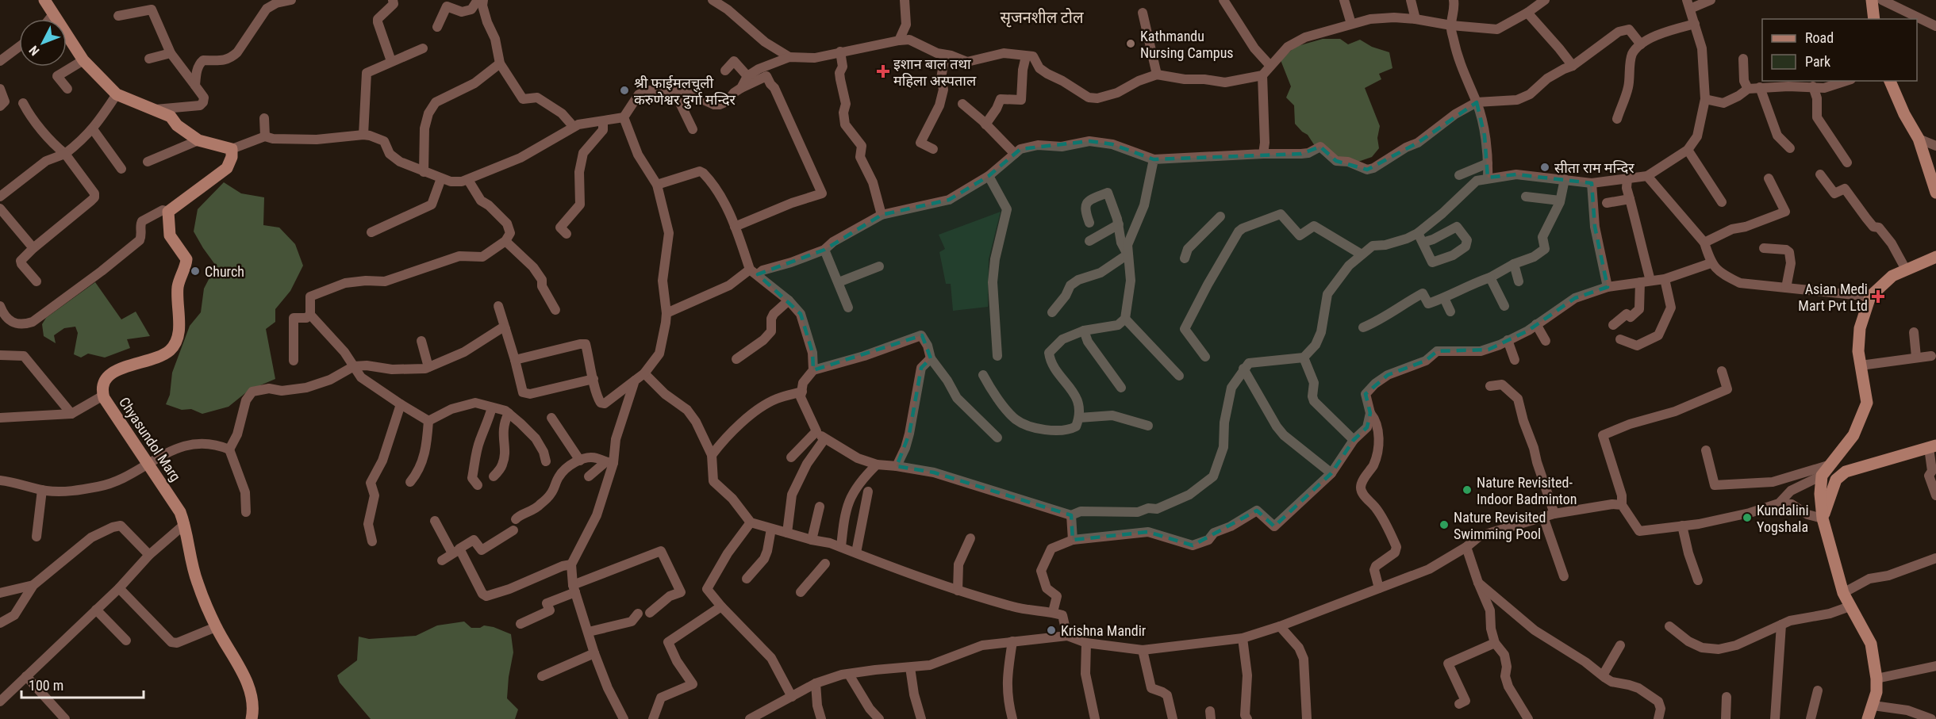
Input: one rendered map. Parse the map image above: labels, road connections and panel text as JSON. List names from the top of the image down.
{
  "streets": {
    "street": ["Chyasundol Marg"]
  },
  "districts": ["सृजनशील टोल"],
  "places": {
    "other": [
      "Kathmandu Nursing Campus",
      "श्री फाईमलचुली करुणेश्वर दुर्गा मन्दिर",
      "सीता राम मन्दिर",
      "Church",
      "Nature Revisited- Indoor Badminton",
      "Kundalini Yogshala",
      "Nature Revisited Swimming Pool",
      "Krishna Mandir"
    ],
    "health": ["इशान बाल तथा महिला अस्पताल", "Asian Medi Mart Pvt Ltd"]
  },
  "legend": ["Road", "Park"],
  "scale_bar": "100 m",
  "north": "bottom left"
}
